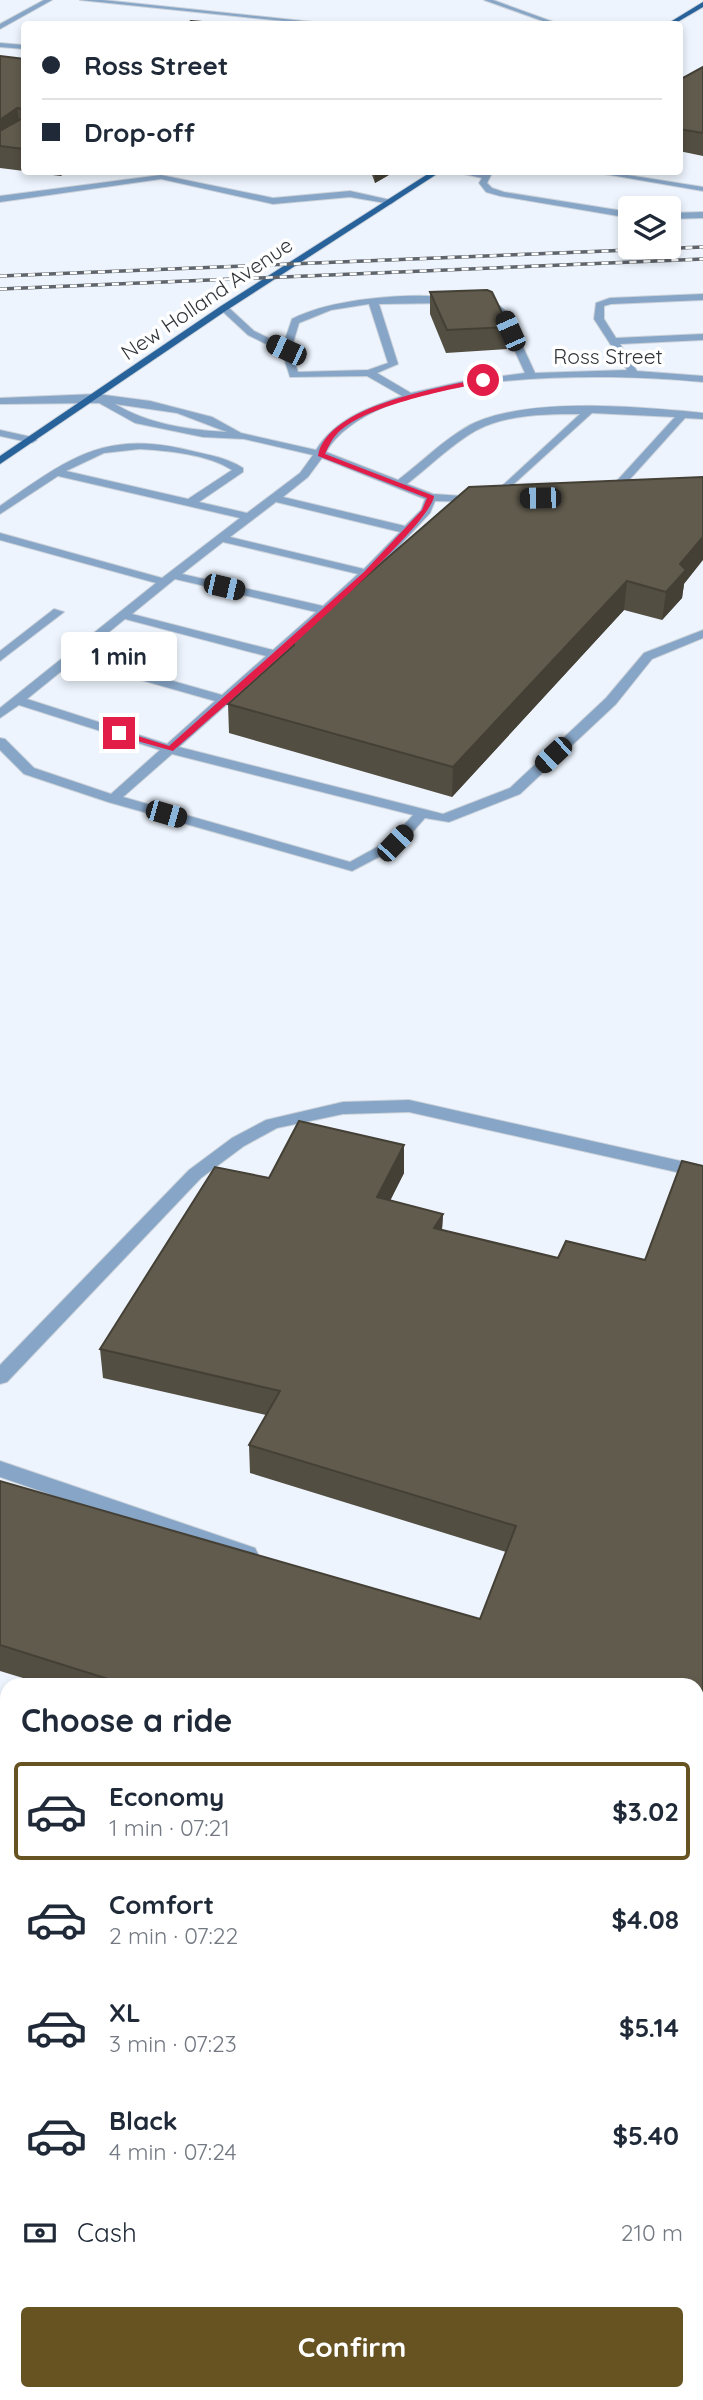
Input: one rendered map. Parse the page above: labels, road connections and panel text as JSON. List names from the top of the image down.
{
  "streets": {
    "main road": ["New Holland Avenue"],
    "street": ["Ross Street"]
  },
  "page": {
    "banner": ["Ross Street", "Drop-off"],
    "bubble": "1 min",
    "heading": "Choose a ride",
    "list": [
      {
        "name": "Economy",
        "note": "1 min · 07:21",
        "value": "$3.02"
      },
      {
        "name": "Comfort",
        "note": "2 min · 07:22",
        "value": "$4.08"
      },
      {
        "name": "XL",
        "note": "3 min · 07:23",
        "value": "$5.14"
      },
      {
        "name": "Black",
        "note": "4 min · 07:24",
        "value": "$5.40"
      }
    ],
    "pay": ["Cash", "210 m"],
    "buttons": "Confirm"
  }
}
